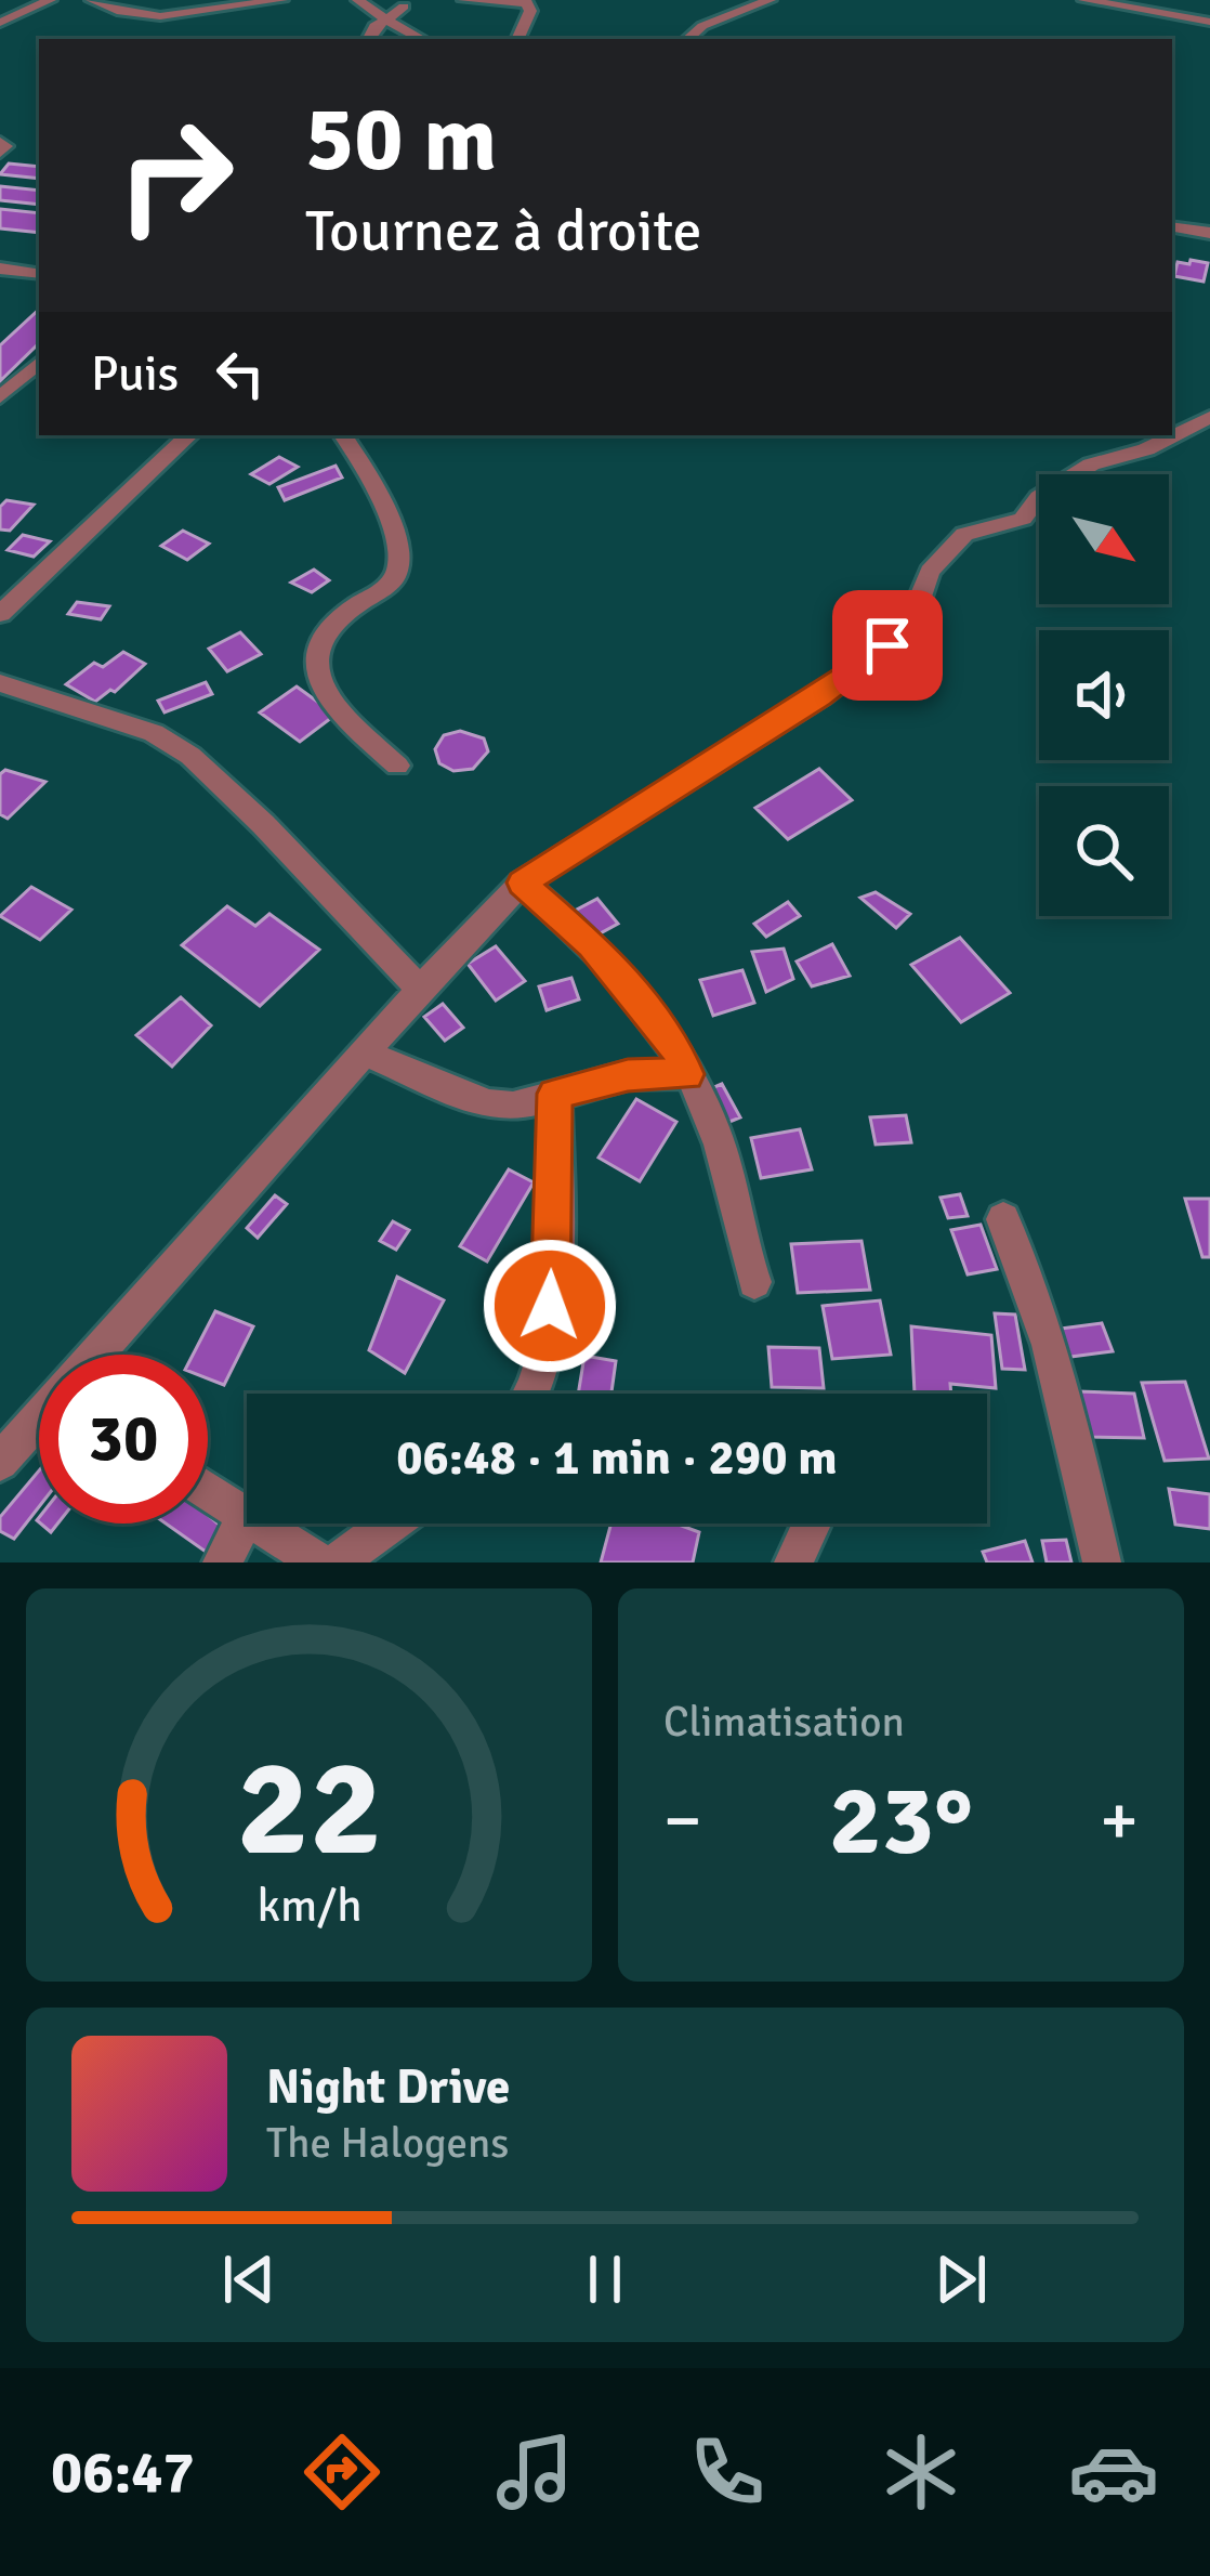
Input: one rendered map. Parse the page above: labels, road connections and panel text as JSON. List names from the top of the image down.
{
  "north": "bottom right",
  "page": {
    "turn": ["50 m", "Tournez à droite"],
    "then": "Puis",
    "limit": "30",
    "trip": "06:48 · 1 min · 290 m",
    "tile": "Climatisation",
    "heat": ["−", "23°", "+"],
    "song": ["Night Drive", "The Halogens"],
    "tabs": "06:47",
    "gauge": ["22", "km/h"]
  }
}
